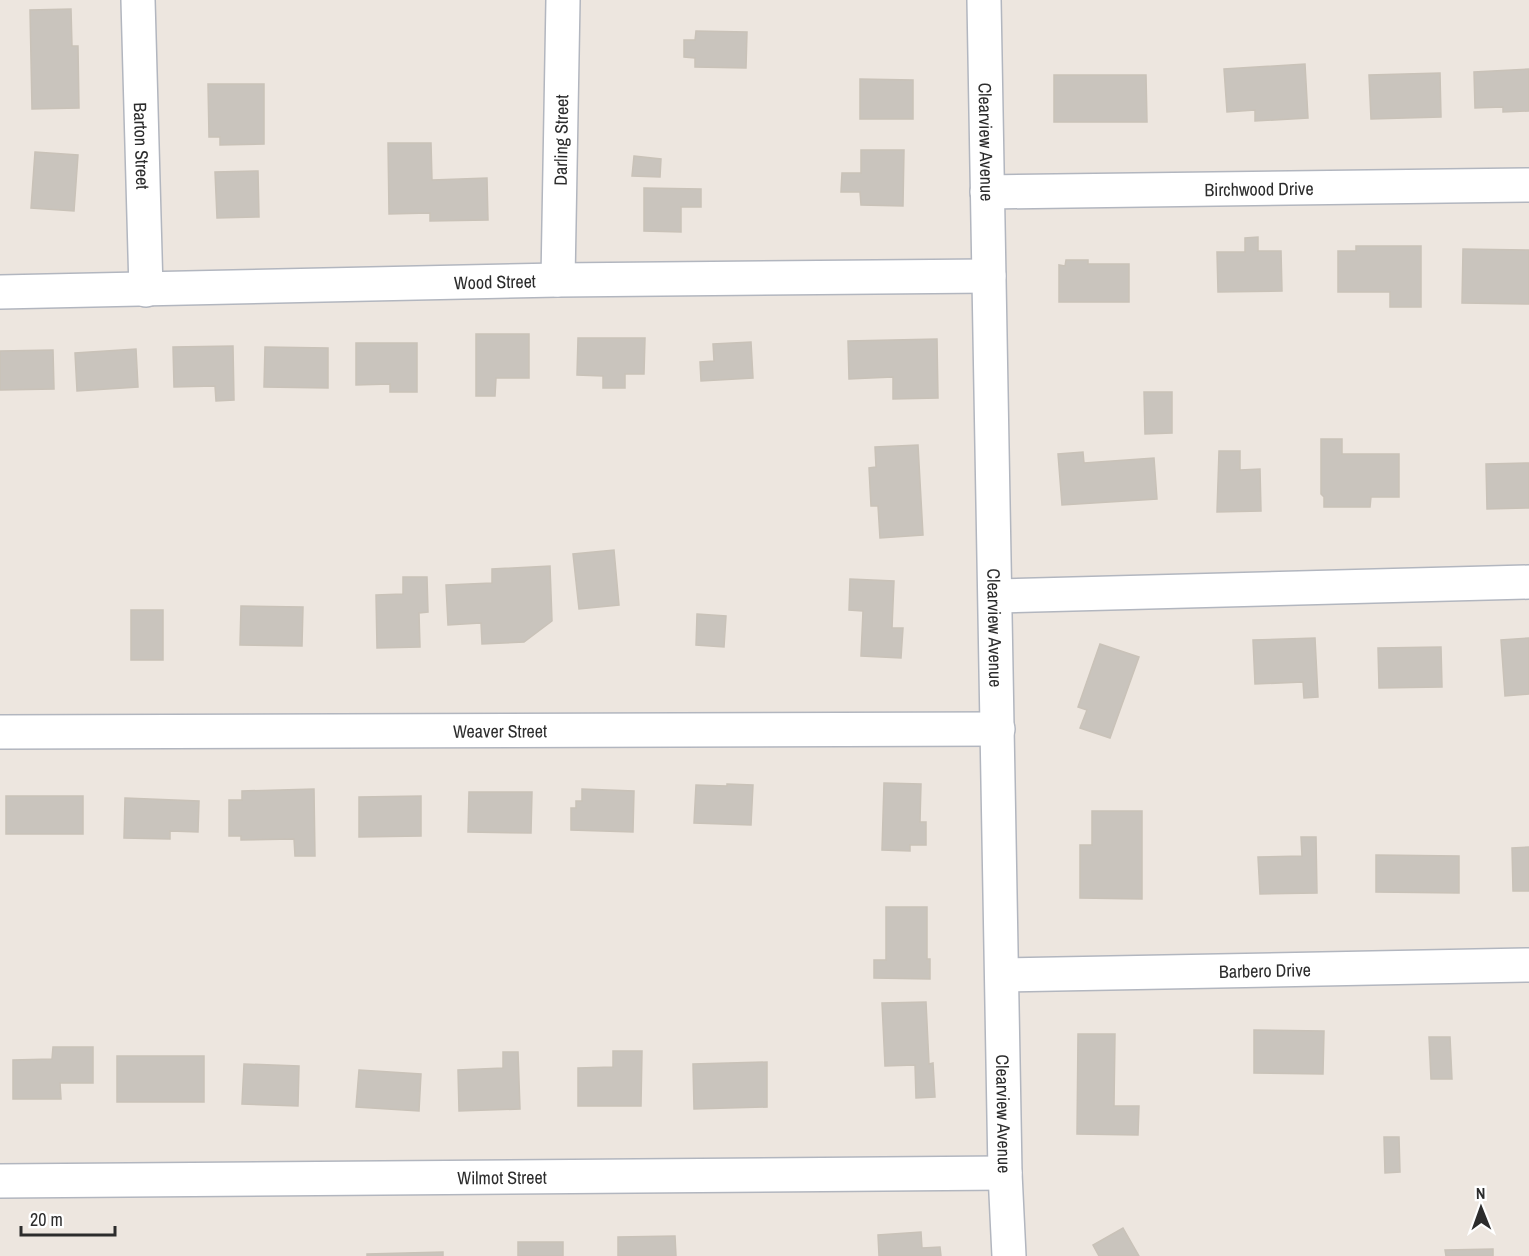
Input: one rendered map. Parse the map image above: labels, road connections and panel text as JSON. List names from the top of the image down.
{
  "streets": {
    "street": [
      "Darling Street",
      "Clearview Avenue",
      "Barton Street",
      "Birchwood Drive",
      "Wood Street",
      "Weaver Street",
      "Barbero Drive",
      "Wilmot Street"
    ]
  },
  "crossings": [
    ["Darling Street", "Wood Street"],
    ["Clearview Avenue", "Birchwood Drive"],
    ["Clearview Avenue", "Wood Street"],
    ["Clearview Avenue", "Weaver Street"],
    ["Clearview Avenue", "Barbero Drive"],
    ["Clearview Avenue", "Wilmot Street"],
    ["Barton Street", "Wood Street"]
  ],
  "scale_bar": "20 m",
  "north": "top"
}
